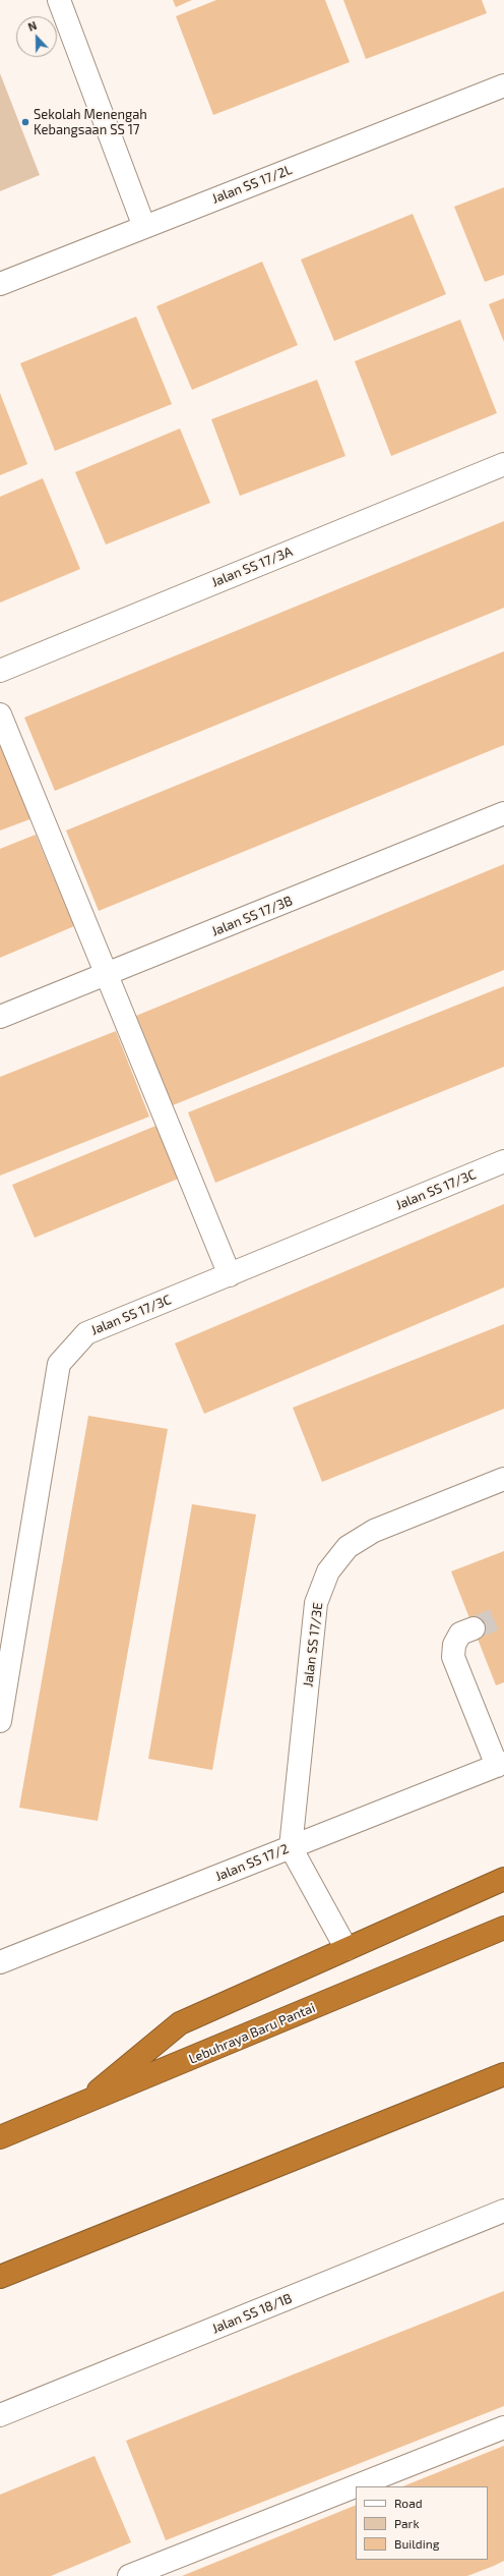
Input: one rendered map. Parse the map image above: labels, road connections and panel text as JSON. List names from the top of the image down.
{
  "streets": {
    "highway": ["Lebuhraya Baru Pantai"],
    "street": [
      "Jalan SS 17/2L",
      "Jalan SS 17/3A",
      "Jalan SS 17/3B",
      "Jalan SS 17/3C",
      "Jalan SS 17/3E",
      "Jalan SS 17/2",
      "Jalan SS 18/1B"
    ]
  },
  "crossings": [
    ["Jalan SS 17/3E", "Jalan SS 17/2"]
  ],
  "places": ["Sekolah Menengah Kebangsaan SS 17"],
  "legend": ["Road", "Park", "Building"],
  "north": "top"
}
